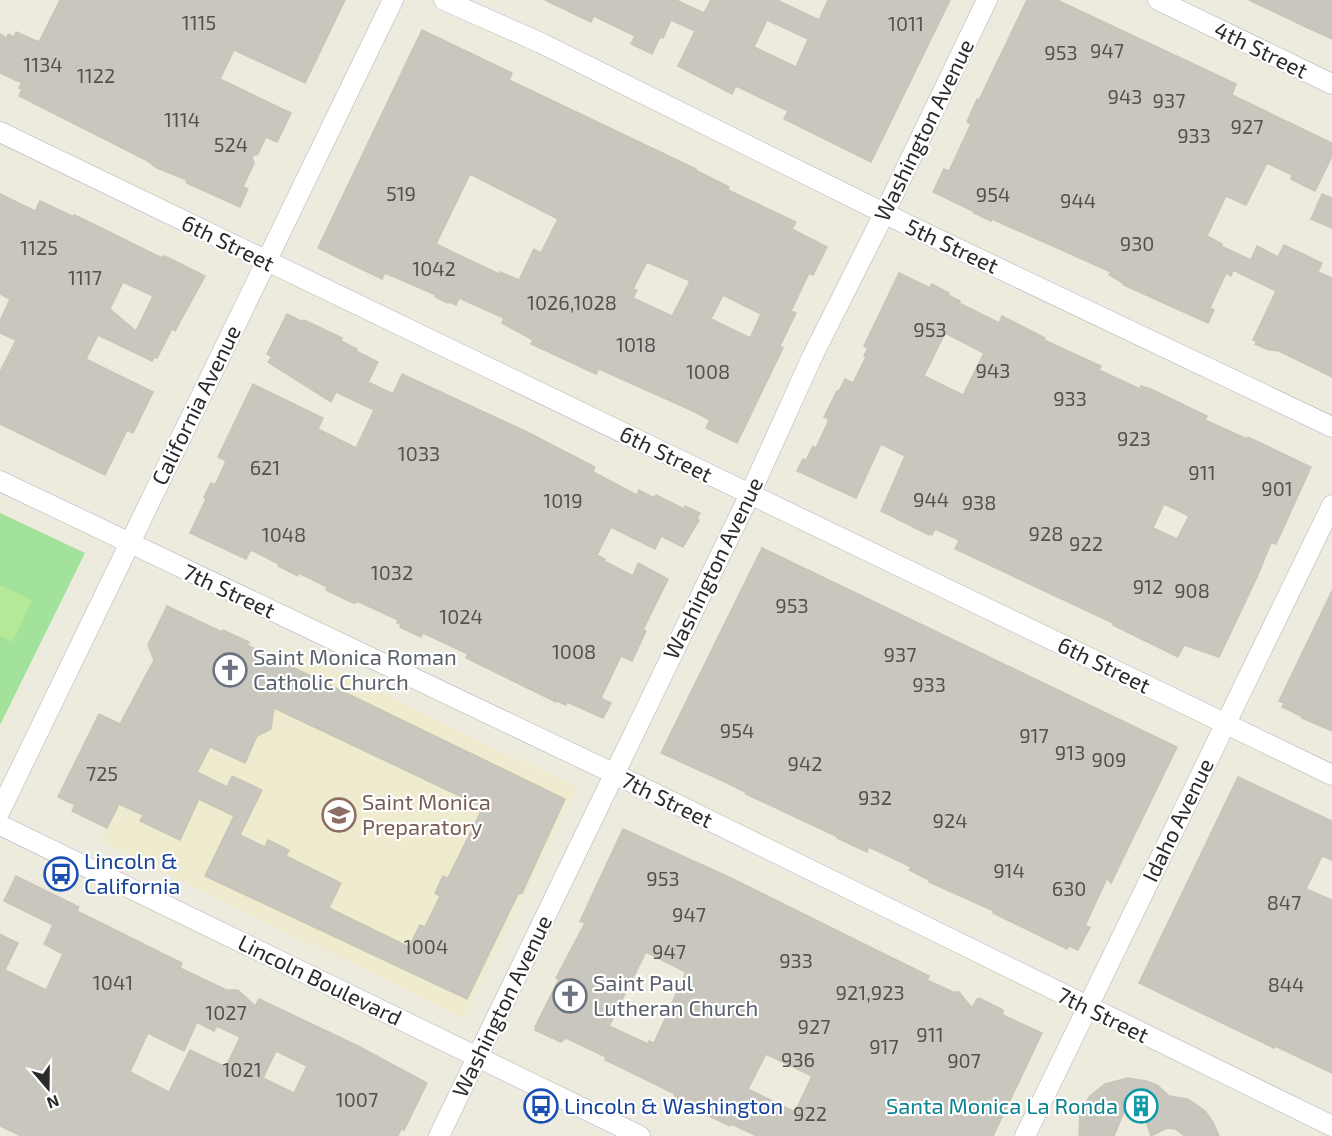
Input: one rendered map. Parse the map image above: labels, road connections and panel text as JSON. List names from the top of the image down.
{
  "streets": {
    "street": [
      "4th Street",
      "Washington Avenue",
      "6th Street",
      "5th Street",
      "California Avenue",
      "7th Street",
      "Idaho Avenue",
      "Lincoln Boulevard"
    ]
  },
  "crossings": [
    ["Washington Avenue", "6th Street"],
    ["Washington Avenue", "5th Street"],
    ["Washington Avenue", "7th Street"],
    ["Washington Avenue", "Lincoln Boulevard"],
    ["6th Street", "California Avenue"],
    ["6th Street", "Idaho Avenue"],
    ["California Avenue", "7th Street"],
    ["7th Street", "Idaho Avenue"]
  ],
  "places": {
    "church": ["Saint Monica Roman Catholic Church", "Saint Paul Lutheran Church"],
    "school or university": ["Saint Monica Preparatory"],
    "bus stop": ["Lincoln & California", "Lincoln & Washington"],
    "building": ["Santa Monica La Ronda"]
  },
  "house_numbers": [
    "1115",
    "1011",
    "947",
    "953",
    "1134",
    "1122",
    "943",
    "937",
    "1114",
    "927",
    "933",
    "524",
    "519",
    "954",
    "944",
    "930",
    "1125",
    "1042",
    "1117",
    "1026,1028",
    "953",
    "1018",
    "943",
    "1008",
    "933",
    "923",
    "1033",
    "621",
    "911",
    "901",
    "944",
    "1019",
    "938",
    "928",
    "1048",
    "922",
    "1032",
    "912",
    "908",
    "953",
    "1024",
    "1008",
    "937",
    "933",
    "954",
    "917",
    "913",
    "909",
    "942",
    "725",
    "932",
    "924",
    "914",
    "953",
    "630",
    "847",
    "947",
    "1004",
    "947",
    "933",
    "1041",
    "844",
    "921,923",
    "1027",
    "927",
    "911",
    "917",
    "936",
    "907",
    "1021",
    "1007",
    "922"
  ],
  "north": "bottom"
}
